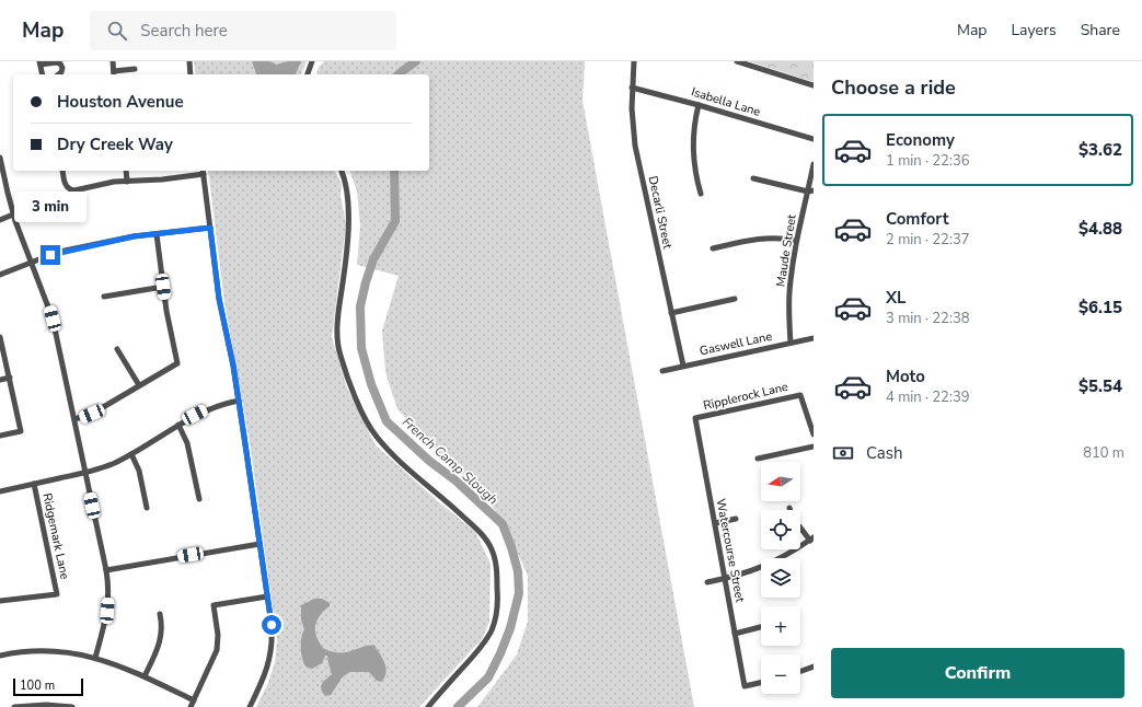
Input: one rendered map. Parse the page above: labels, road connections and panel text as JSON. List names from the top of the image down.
{
  "streets": {
    "street": [
      "Isabella Lane",
      "Decarli Street",
      "Maude Street",
      "Gaswell Lane",
      "Ripplerock Lane",
      "Ridgemark Lane",
      "Watercourse Street"
    ]
  },
  "crossings": [
    ["Isabella Lane", "Decarli Street"],
    ["Decarli Street", "Gaswell Lane"],
    ["Maude Street", "Gaswell Lane"],
    ["Ripplerock Lane", "Watercourse Street"]
  ],
  "water": ["French Camp Slough"],
  "scale_bar": "100 m",
  "north": "left",
  "page": {
    "header": "Map",
    "search": "Search here",
    "nav": ["Map", "Layers", "Share"],
    "heading": "Choose a ride",
    "banner": ["Houston Avenue", "Dry Creek Way"],
    "list": [
      {
        "name": "Economy",
        "note": "1 min · 22:36",
        "value": "$3.62"
      },
      {
        "name": "Comfort",
        "note": "2 min · 22:37",
        "value": "$4.88"
      },
      {
        "name": "XL",
        "note": "3 min · 22:38",
        "value": "$6.15"
      },
      {
        "name": "Moto",
        "note": "4 min · 22:39",
        "value": "$5.54"
      }
    ],
    "bubble": "3 min",
    "pay": ["Cash", "810 m"],
    "map_buttons": ["+", "−"],
    "buttons": "Confirm",
    "scale": "100 m"
  }
}
